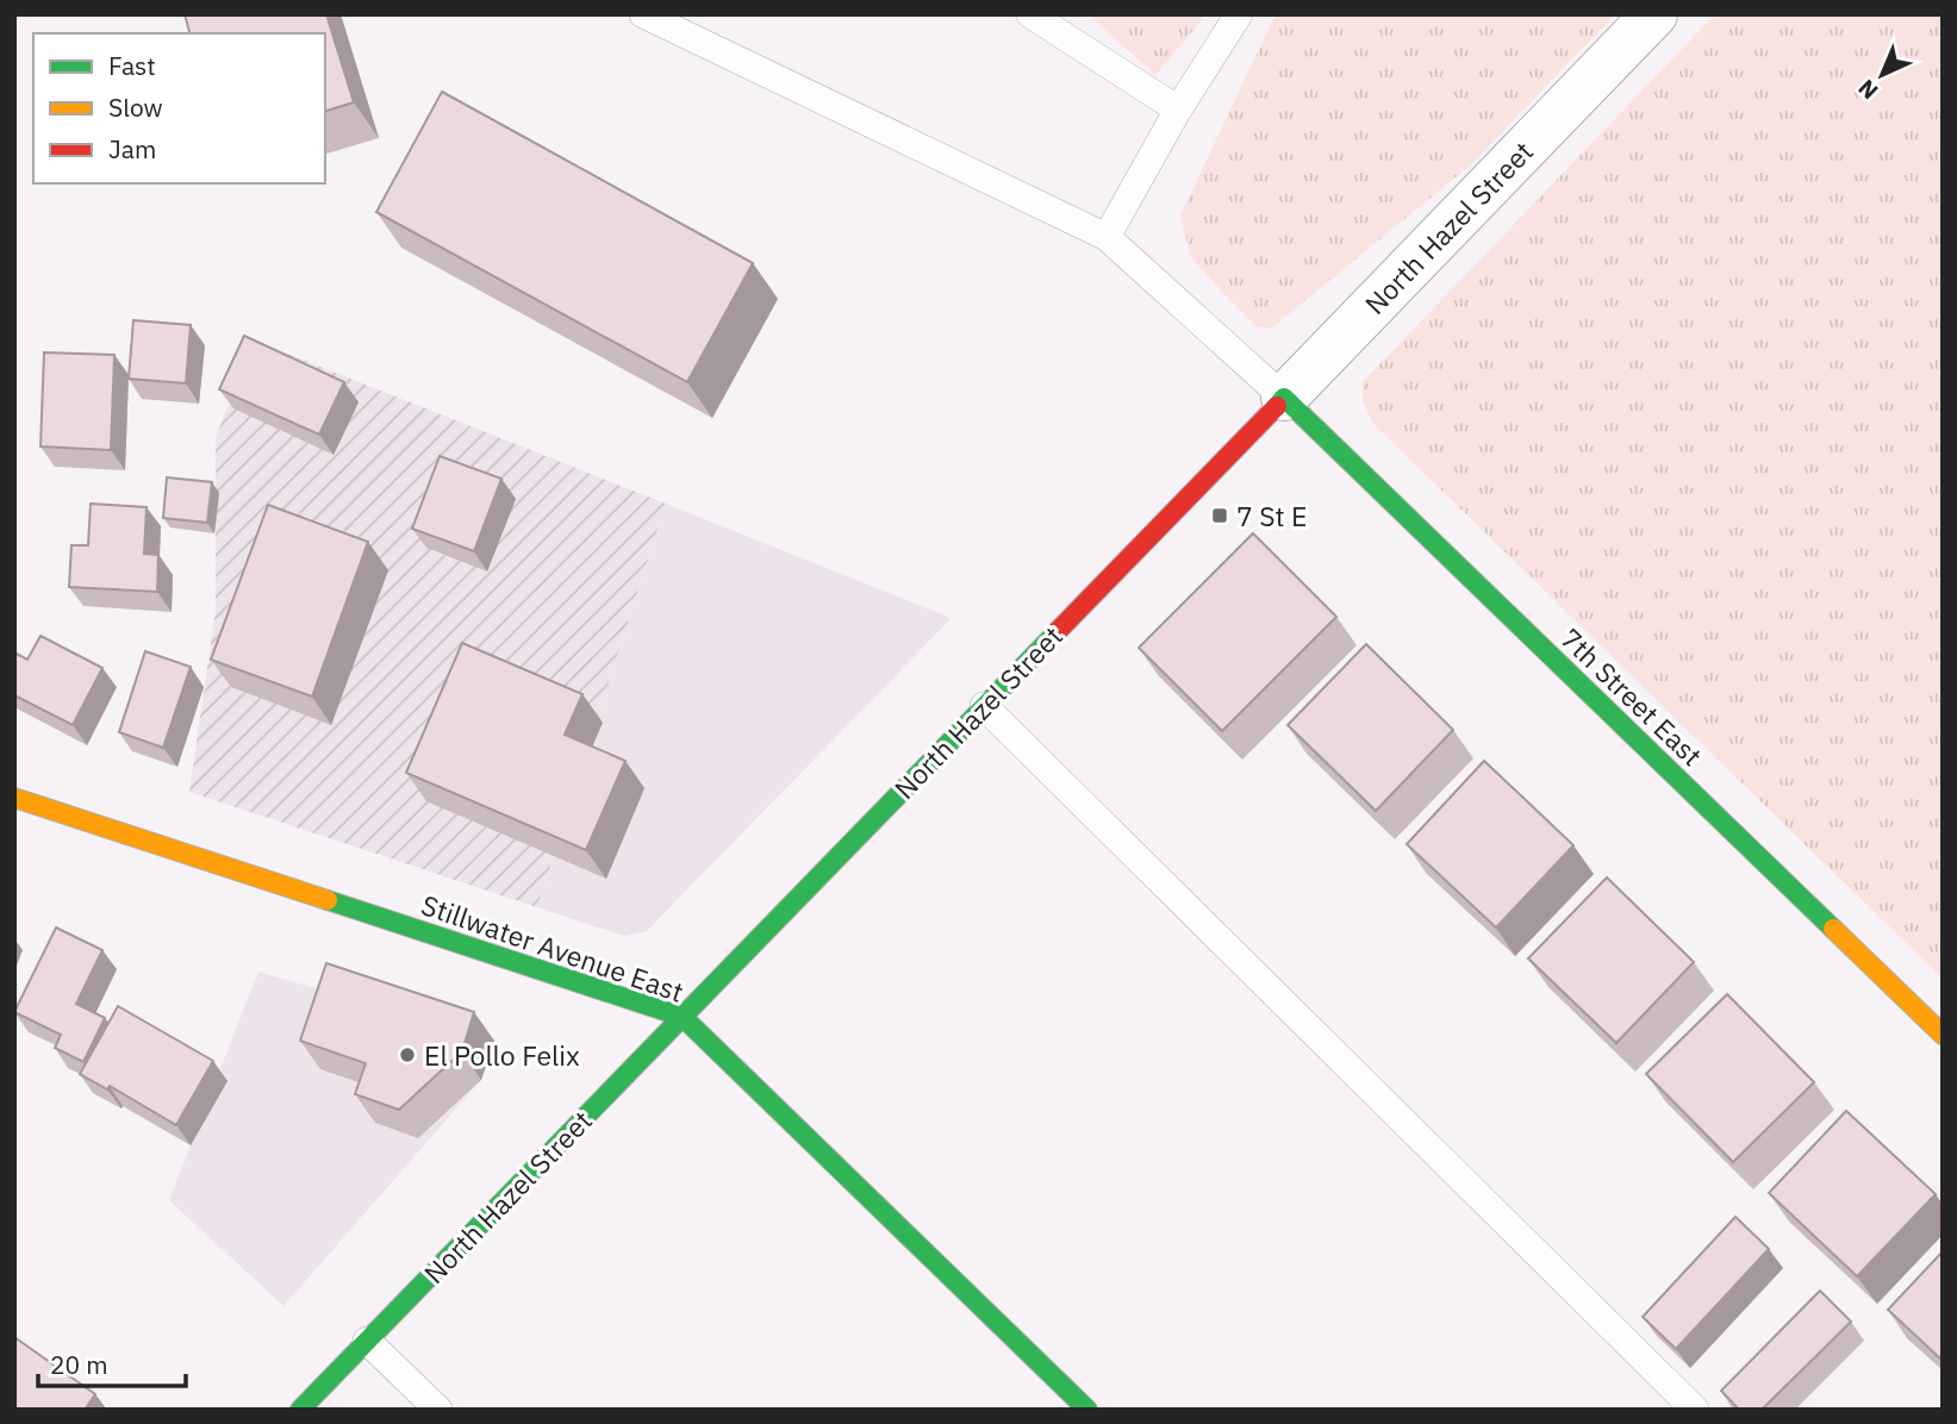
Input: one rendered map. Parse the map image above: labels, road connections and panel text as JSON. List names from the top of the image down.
{
  "streets": {
    "street": ["North Hazel Street", "7th Street East", "Stillwater Avenue East"]
  },
  "crossings": [
    ["North Hazel Street", "7th Street East"],
    ["North Hazel Street", "Stillwater Avenue East"]
  ],
  "places": {
    "transit": ["7 St E"],
    "other": ["El Pollo Felix"]
  },
  "legend": ["Fast", "Slow", "Jam"],
  "scale_bar": "20 m",
  "north": "bottom left"
}
